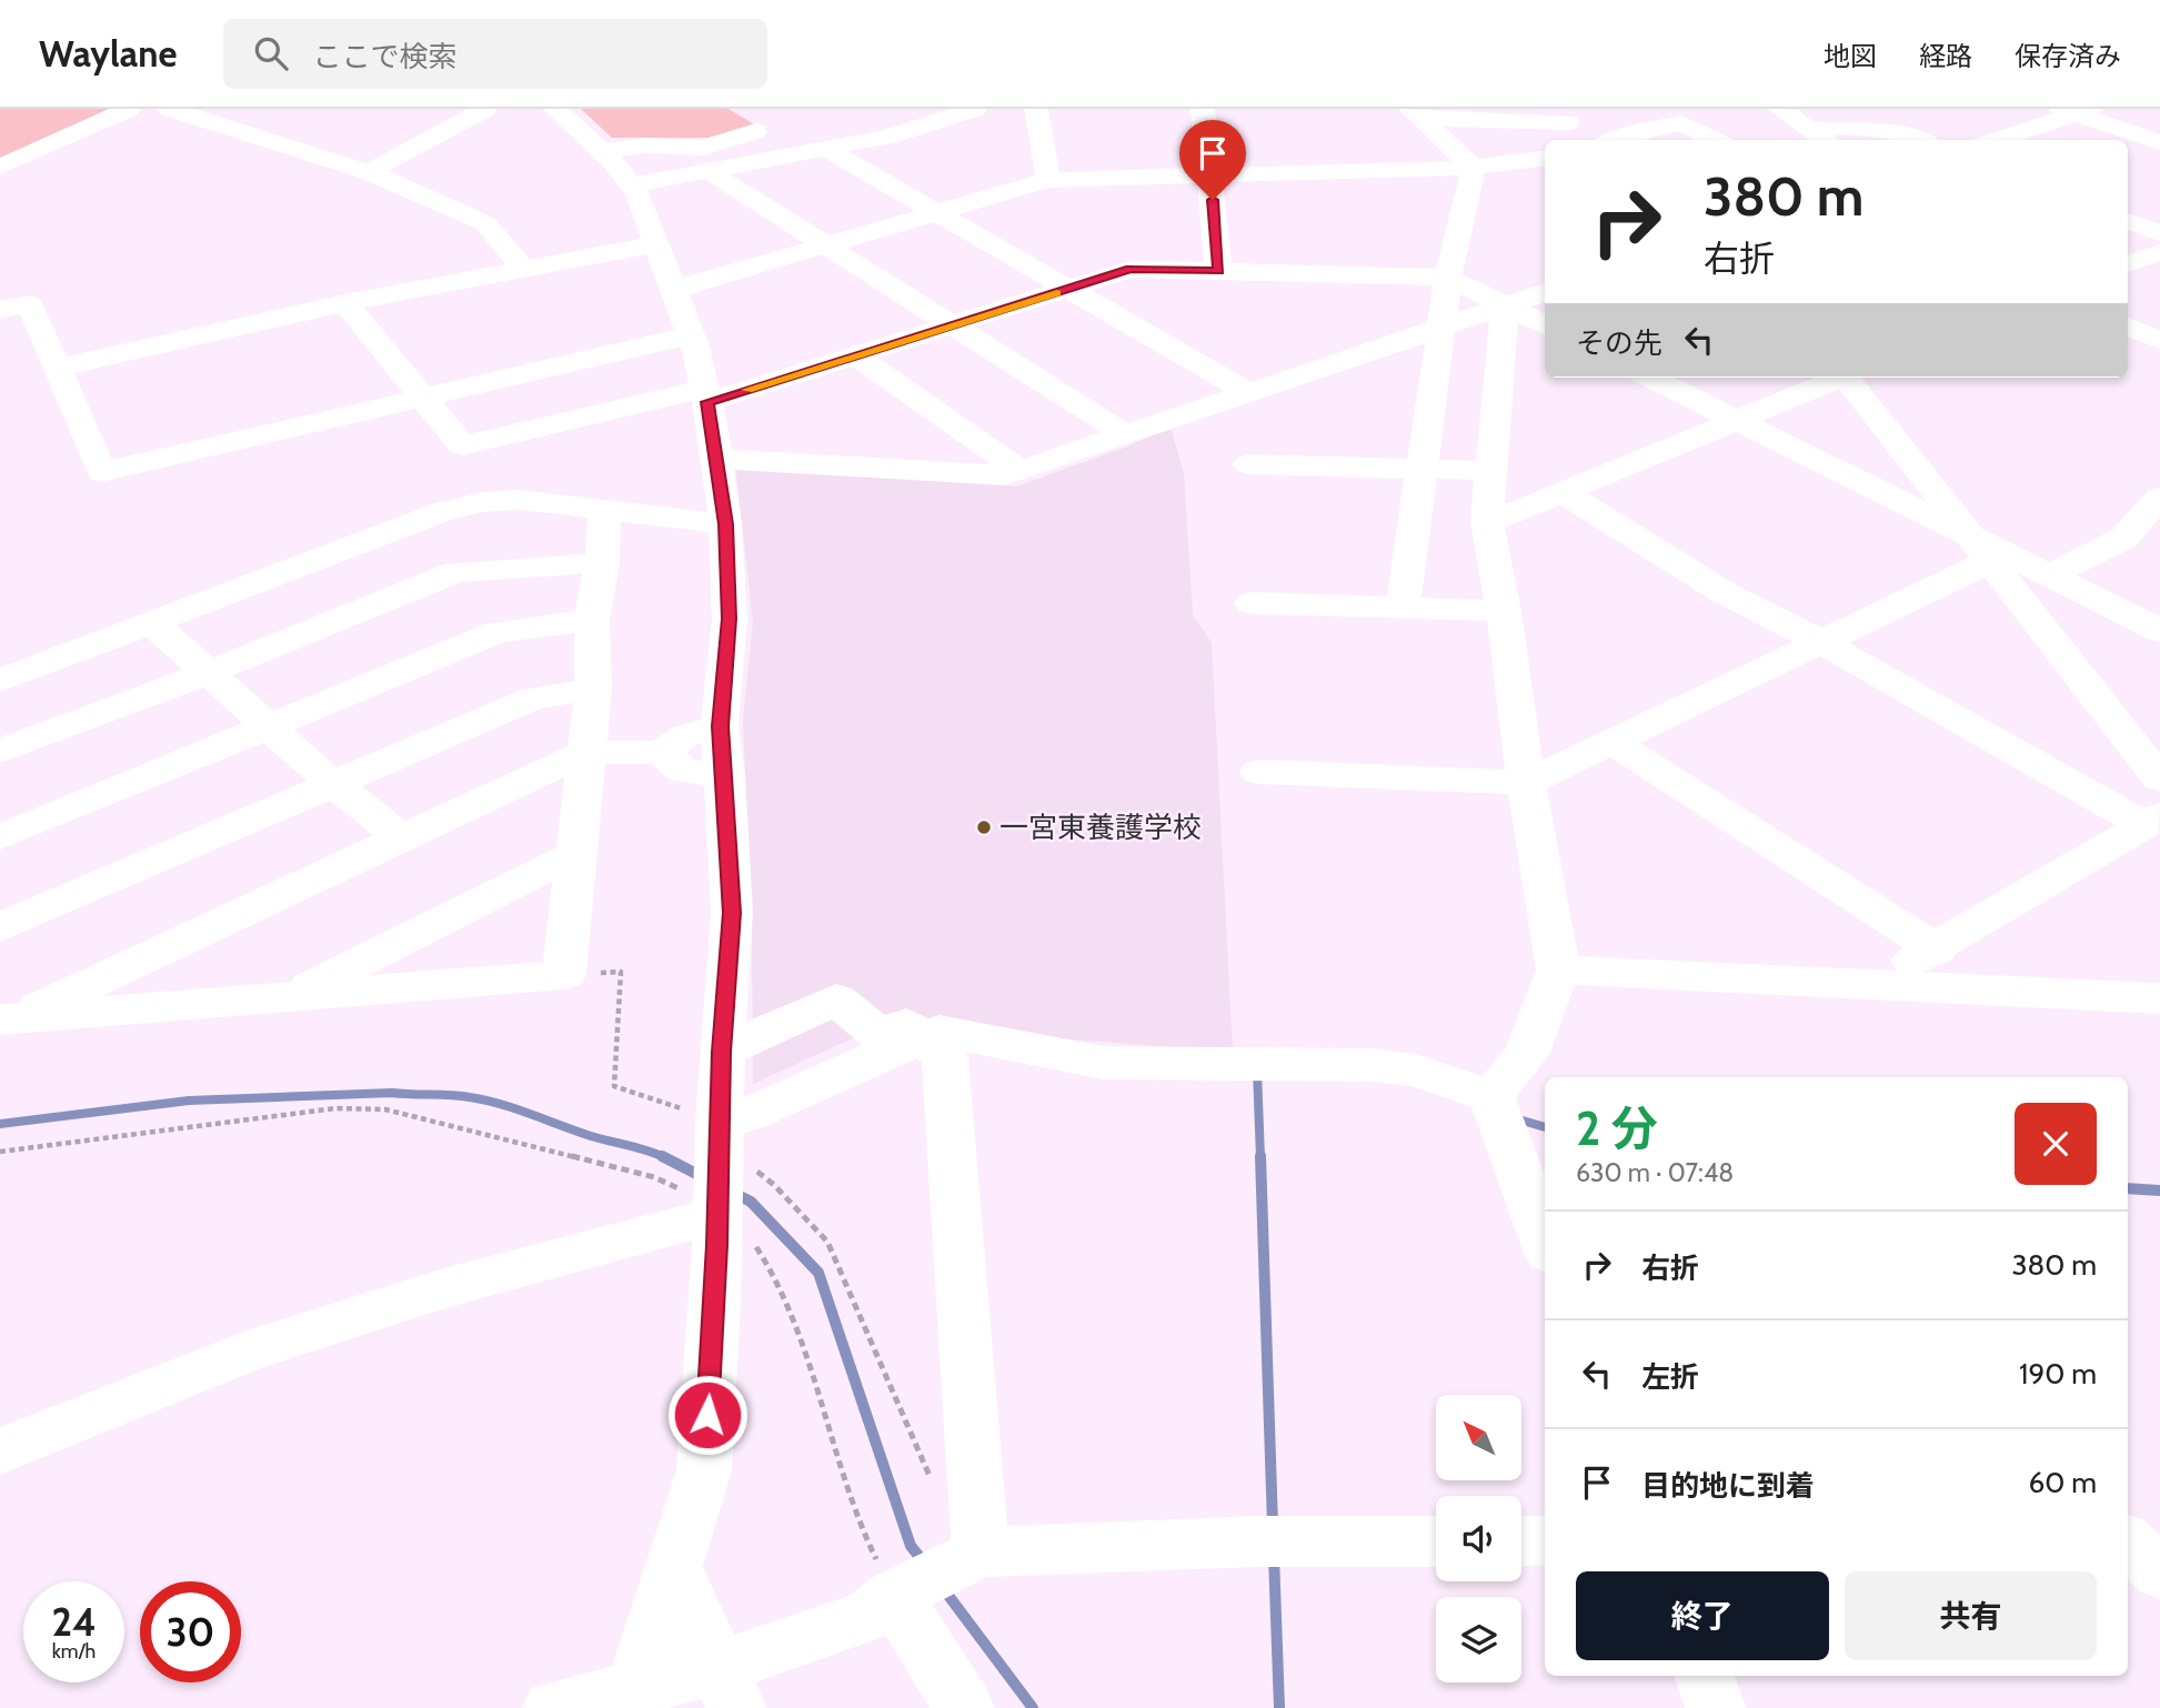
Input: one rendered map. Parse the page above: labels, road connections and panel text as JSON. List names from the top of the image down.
{
  "places": ["一宮東養護学校"],
  "north": "top left",
  "page": {
    "header": "Waylane",
    "search": "ここで検索",
    "nav": ["地図", "経路", "保存済み"],
    "turn": ["380 m", "右折"],
    "then": "その先",
    "heading": ["2 分", "630 m · 07:48"],
    "list": [
      {
        "name": "右折",
        "value": "380 m"
      },
      {
        "name": "左折",
        "value": "190 m"
      },
      {
        "name": "目的地に到着",
        "value": "60 m"
      }
    ],
    "buttons": ["終了", "共有"],
    "speed": "24 km/h",
    "limit": "30"
  }
}
